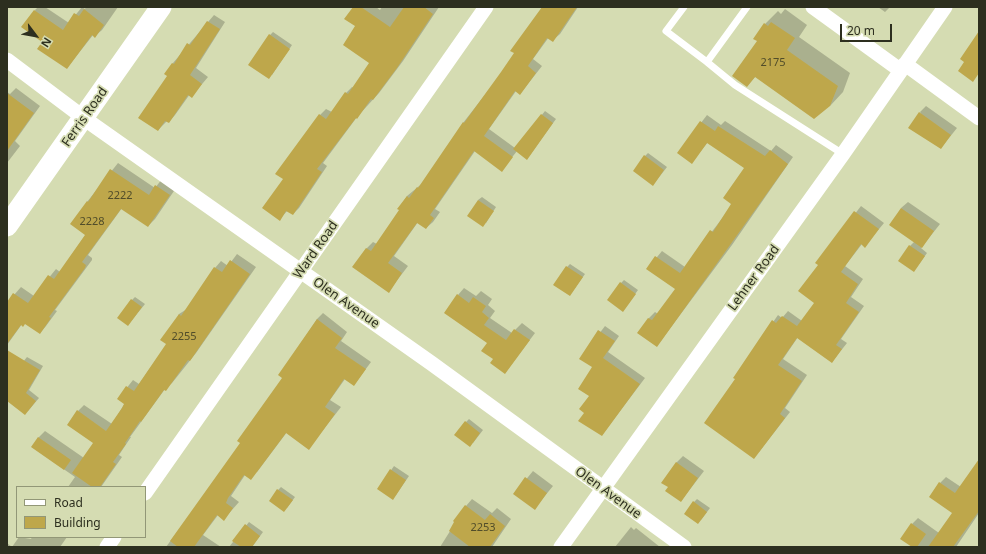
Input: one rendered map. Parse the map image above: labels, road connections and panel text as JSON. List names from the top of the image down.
{
  "streets": {
    "main road": ["Ferris Road"],
    "street": ["Ward Road", "Lehner Road", "Olen Avenue"]
  },
  "crossings": [
    ["Ferris Road", "Olen Avenue"],
    ["Ward Road", "Olen Avenue"],
    ["Lehner Road", "Olen Avenue"]
  ],
  "house_numbers": [
    "2175",
    "2222",
    "2228",
    "2255",
    "2253"
  ],
  "legend": ["Road", "Building"],
  "scale_bar": "20 m",
  "north": "bottom right"
}
